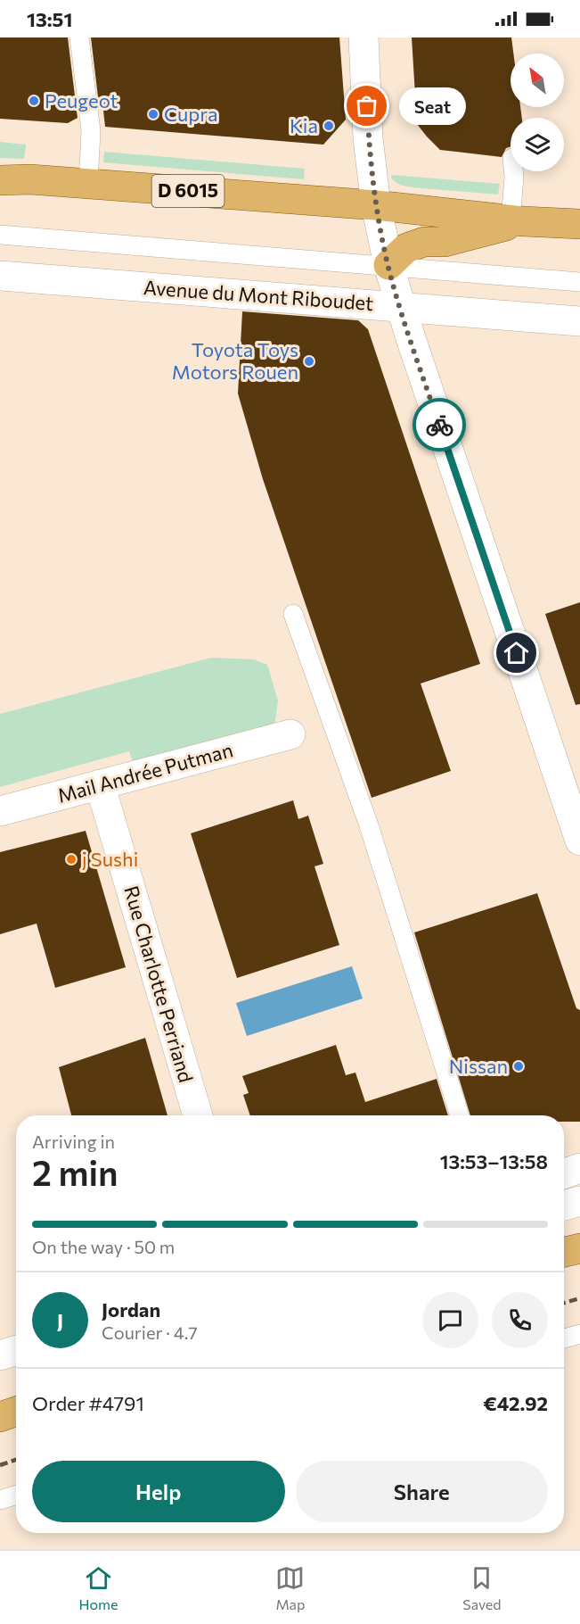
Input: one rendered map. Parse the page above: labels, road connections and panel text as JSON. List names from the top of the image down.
{
  "streets": {
    "main road": ["D 6015"],
    "street": ["Avenue du Mont Riboudet", "Mail Andrée Putman", "Rue Charlotte Perriand"]
  },
  "crossings": [
    ["Mail Andrée Putman", "Rue Charlotte Perriand"]
  ],
  "places": [
    "Peugeot",
    "Seat",
    "Cupra",
    "Kia",
    "Toyota Toys Motors Rouen",
    "j Sushi",
    "Nissan"
  ],
  "north": "top left",
  "page": {
    "status": "13:51",
    "bubble": "Seat",
    "heading": ["2 min", "Arriving in", "13:53–13:58"],
    "panel": [
      "Jordan",
      "Courier · 4.7",
      "Order #4791",
      "€42.92"
    ],
    "bar": "On the way · 50 m",
    "round": "J",
    "buttons": ["Help", "Share"],
    "tabs": ["Home", "Map", "Saved"]
  }
}
